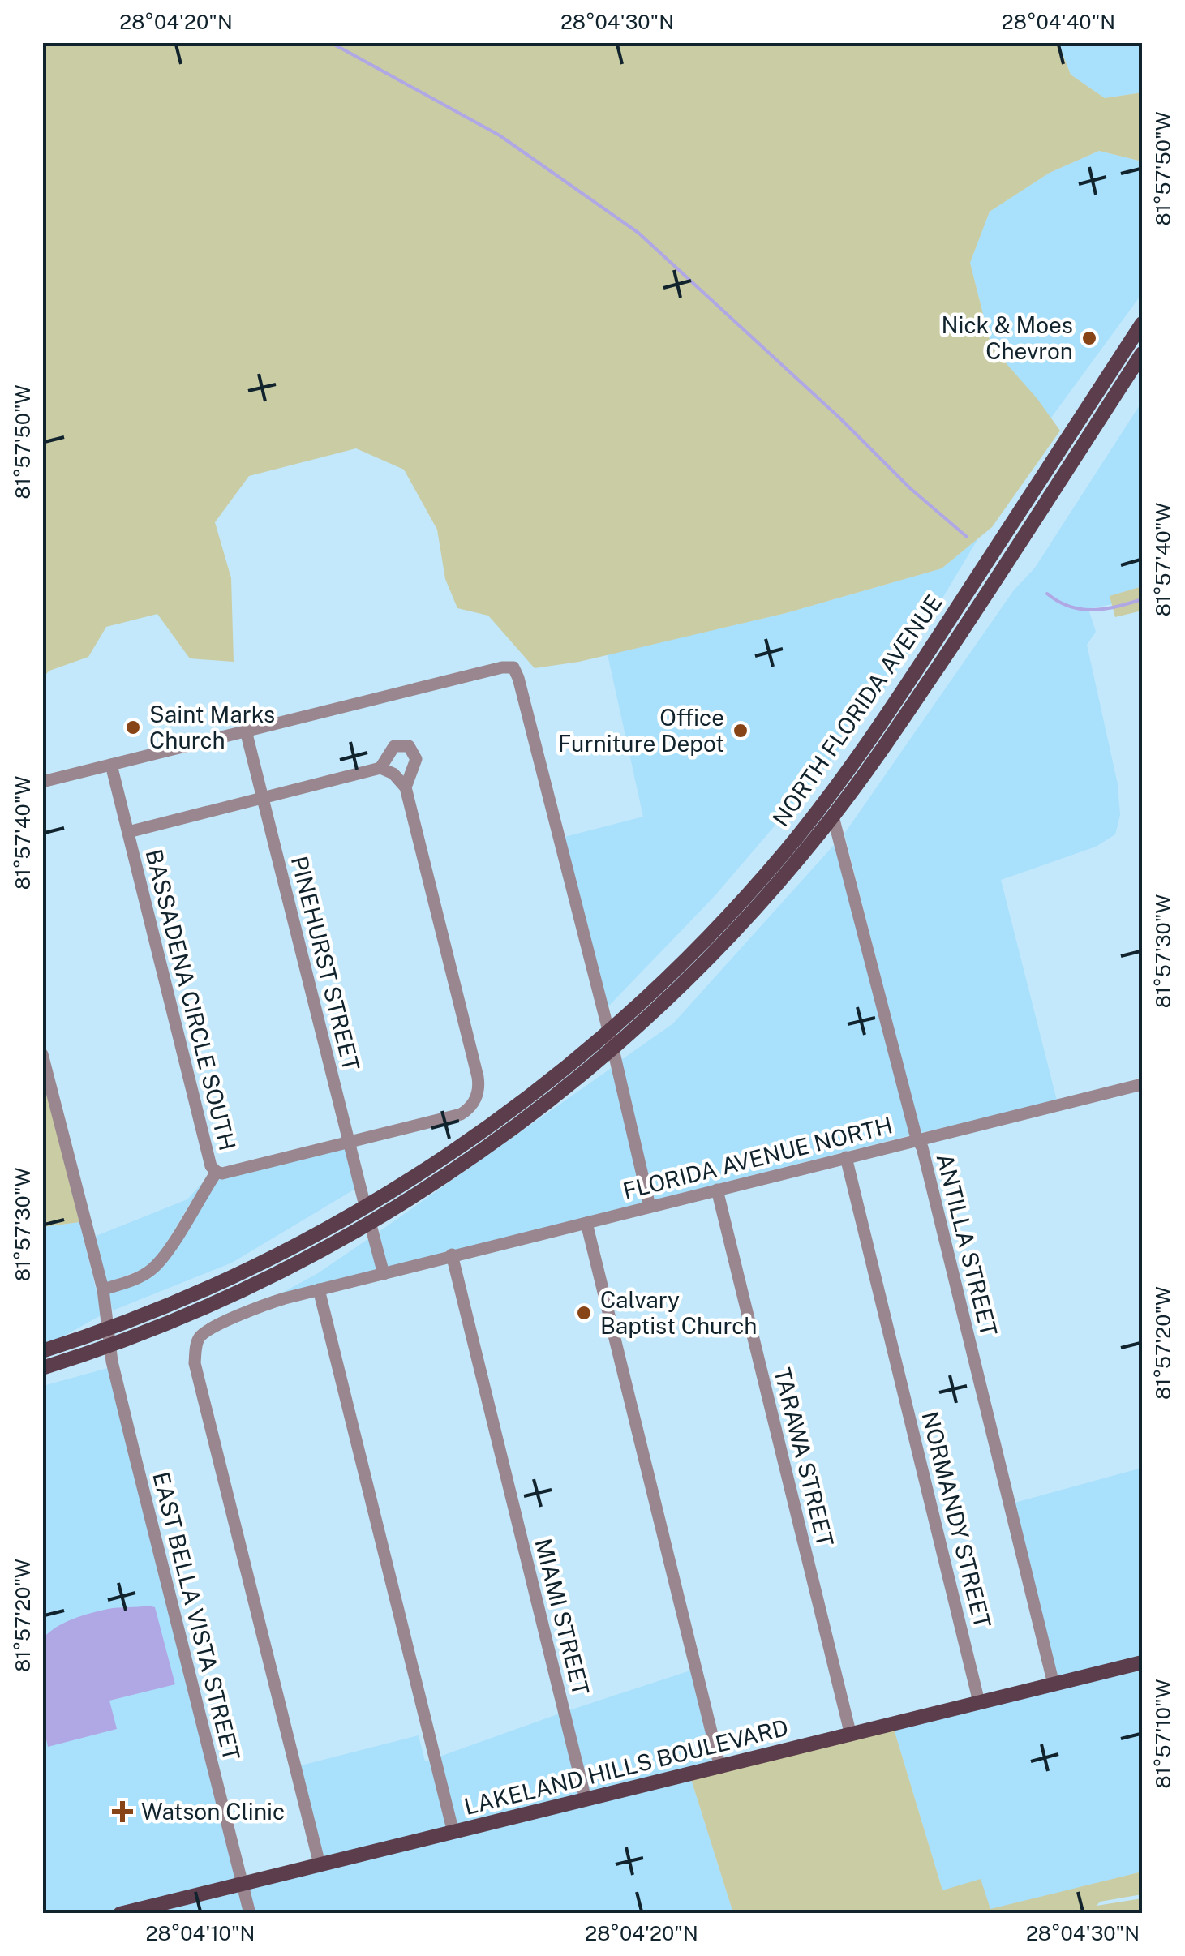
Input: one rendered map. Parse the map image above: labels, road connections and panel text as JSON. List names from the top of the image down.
{
  "streets": {
    "main road": ["NORTH FLORIDA AVENUE", "LAKELAND HILLS BOULEVARD"],
    "street": [
      "PINEHURST STREET",
      "BASSADENA CIRCLE SOUTH",
      "FLORIDA AVENUE NORTH",
      "ANTILLA STREET",
      "TARAWA STREET",
      "NORMANDY STREET",
      "EAST BELLA VISTA STREET",
      "MIAMI STREET"
    ]
  },
  "crossings": [
    ["NORTH FLORIDA AVENUE", "PINEHURST STREET"],
    ["NORTH FLORIDA AVENUE", "ANTILLA STREET"],
    ["NORTH FLORIDA AVENUE", "EAST BELLA VISTA STREET"],
    ["BASSADENA CIRCLE SOUTH", "EAST BELLA VISTA STREET"],
    ["FLORIDA AVENUE NORTH", "ANTILLA STREET"],
    ["FLORIDA AVENUE NORTH", "TARAWA STREET"],
    ["FLORIDA AVENUE NORTH", "NORMANDY STREET"],
    ["FLORIDA AVENUE NORTH", "MIAMI STREET"],
    ["ANTILLA STREET", "LAKELAND HILLS BOULEVARD"],
    ["TARAWA STREET", "LAKELAND HILLS BOULEVARD"],
    ["NORMANDY STREET", "LAKELAND HILLS BOULEVARD"],
    ["EAST BELLA VISTA STREET", "LAKELAND HILLS BOULEVARD"],
    ["MIAMI STREET", "LAKELAND HILLS BOULEVARD"]
  ],
  "places": {
    "other": [
      "Nick & Moes Chevron",
      "Saint Marks Church",
      "Office Furniture Depot",
      "Calvary Baptist Church"
    ],
    "health": ["Watson Clinic"]
  },
  "coordinates": [
    "28°04'20\"N",
    "28°04'30\"N",
    "28°04'40\"N",
    "81°57'50\"W",
    "81°57'40\"W",
    "81°57'30\"W",
    "81°57'20\"W",
    "81°57'10\"W",
    "28°04'10\"N"
  ]
}
